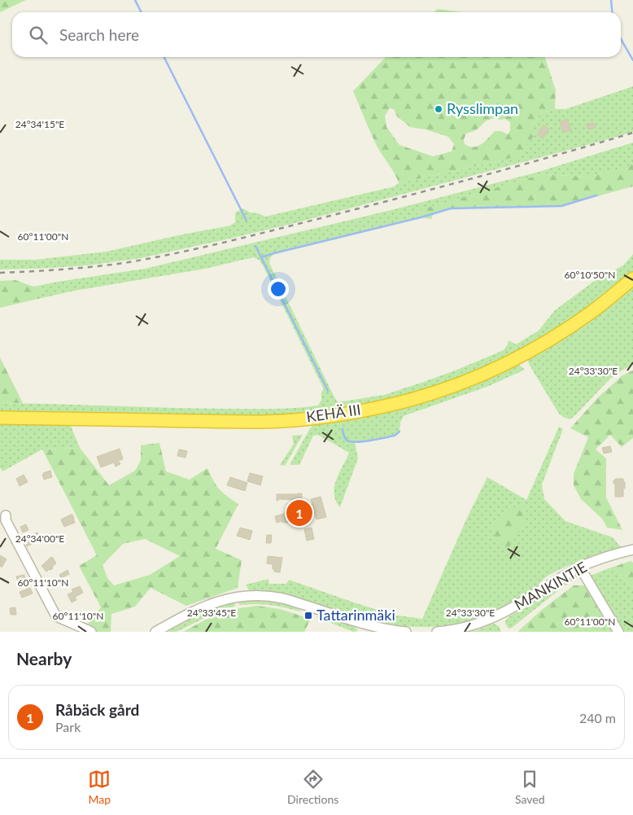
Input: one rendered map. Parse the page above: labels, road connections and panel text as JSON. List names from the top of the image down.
{
  "streets": {
    "highway": ["KEHÄ III"],
    "street": ["MANKINTIE"]
  },
  "places": {
    "other": ["Rysslimpan"],
    "transit": ["Tattarinmäki"]
  },
  "page": {
    "search": "Search here",
    "pins": "1",
    "heading": "Nearby",
    "list": [
      {
        "mark": "1",
        "name": "Råbäck gård",
        "note": "Park",
        "value": "240 m"
      }
    ],
    "nav": ["Map", "Directions", "Saved"]
  },
  "coordinates": [
    "24°34'15\"E",
    "60°11'00\"N",
    "60°10'50\"N",
    "24°33'30\"E",
    "24°34'00\"E",
    "60°11'10\"N",
    "24°33'45\"E"
  ]
}
